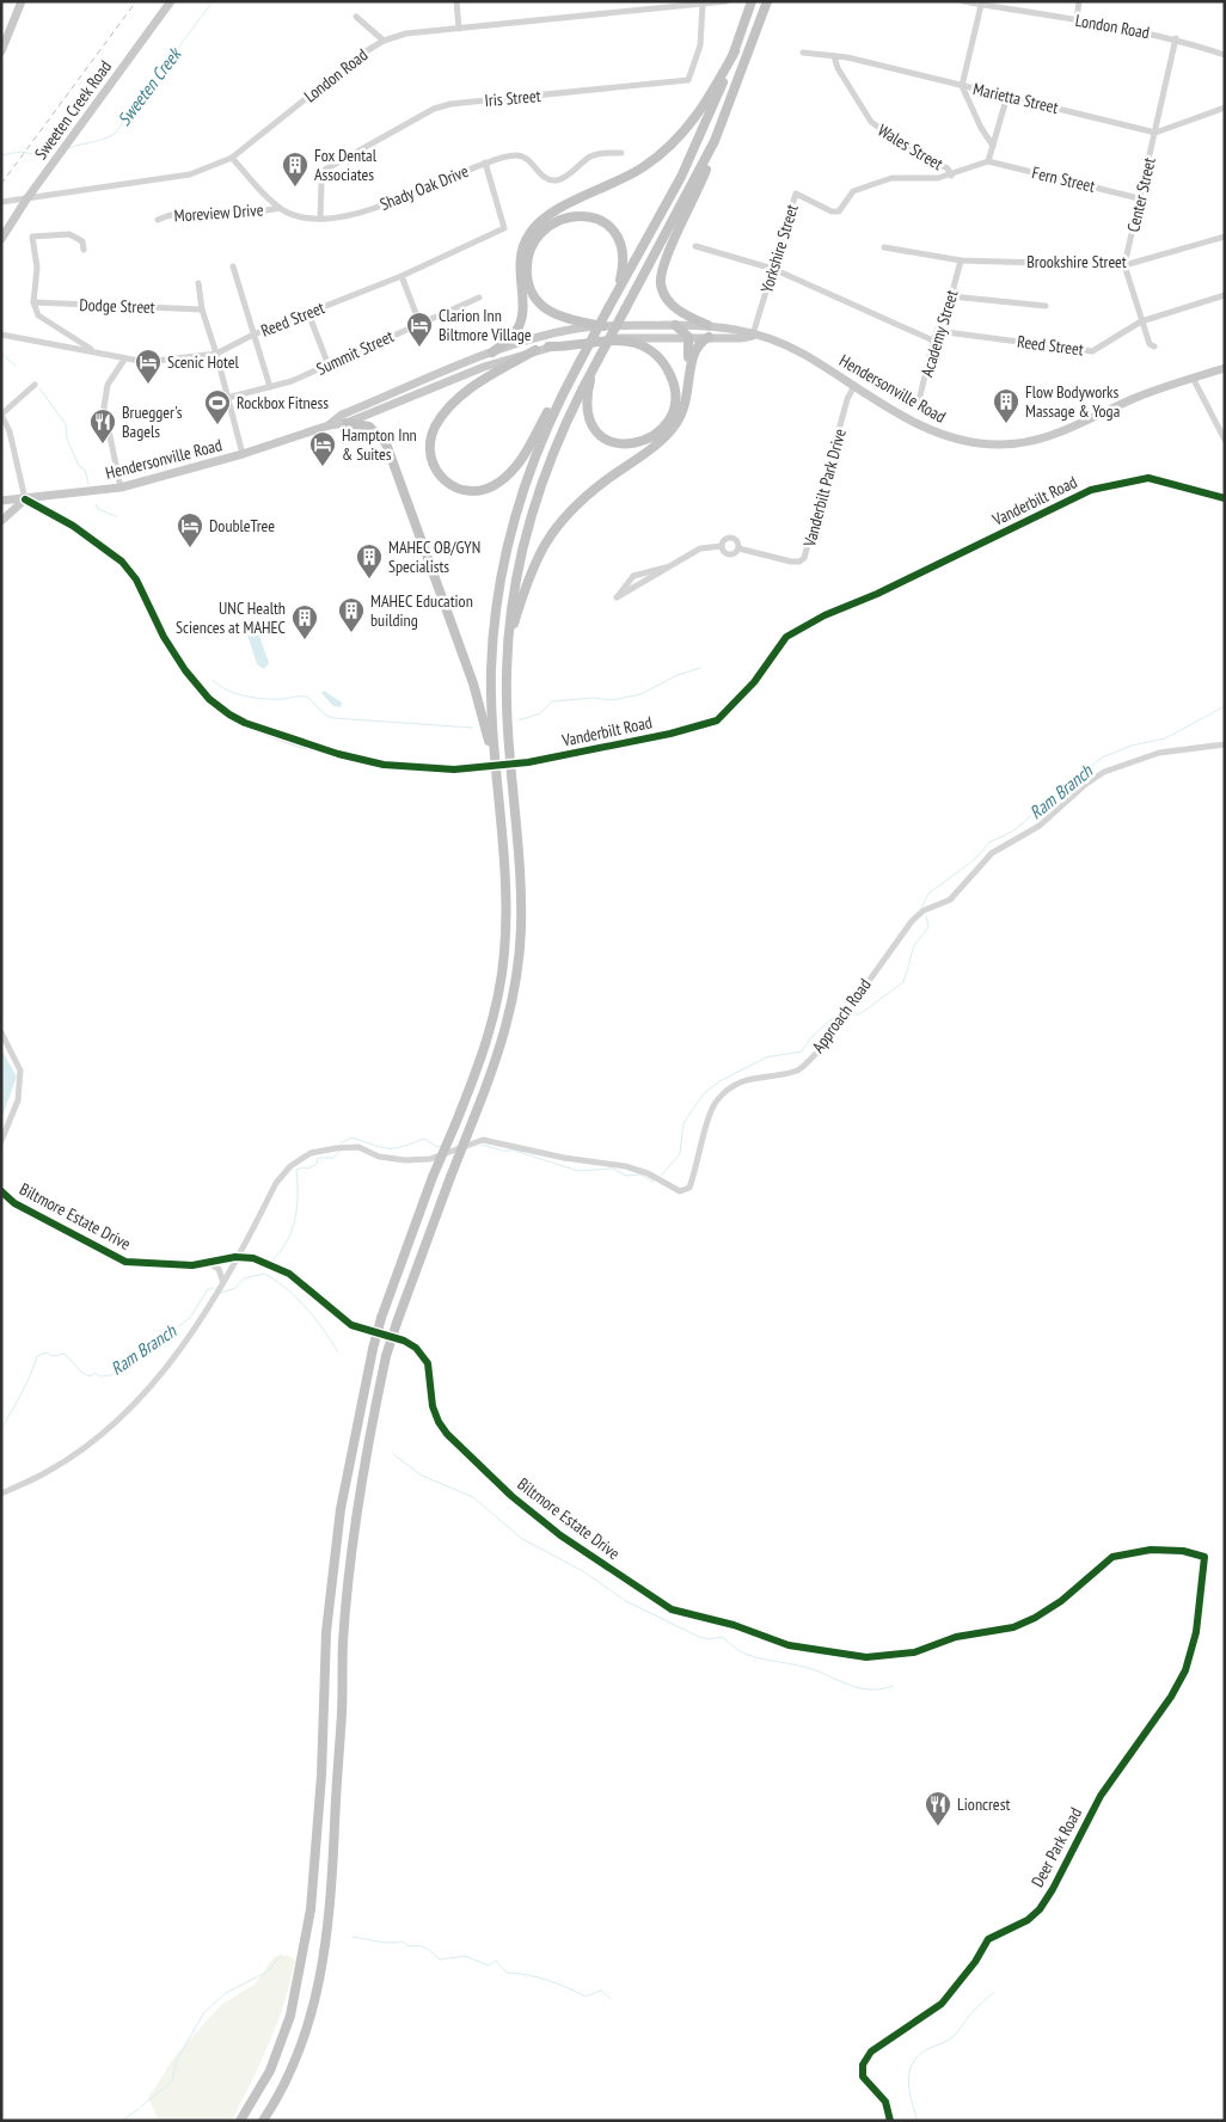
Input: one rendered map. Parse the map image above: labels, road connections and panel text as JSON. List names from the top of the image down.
{
  "streets": {
    "main road": ["Sweeten Creek Road", "Hendersonville Road"],
    "street": [
      "London Road",
      "Iris Street",
      "Marietta Street",
      "Wales Street",
      "Fern Street",
      "Shady Oak Drive",
      "Center Street",
      "Moreview Drive",
      "Yorkshire Street",
      "Brookshire Street",
      "Dodge Street",
      "Reed Street",
      "Academy Street",
      "Summit Street",
      "Vanderbilt Park Drive",
      "Vanderbilt Road",
      "Approach Road",
      "Biltmore Estate Drive",
      "Deer Park Road"
    ]
  },
  "crossings": [
    ["London Road", "Iris Street"],
    ["London Road", "Sweeten Creek Road"],
    ["London Road", "Shady Oak Drive"],
    ["London Road", "Center Street"],
    ["Iris Street", "Shady Oak Drive"],
    ["Marietta Street", "Wales Street"],
    ["Marietta Street", "Center Street"],
    ["Wales Street", "Yorkshire Street"],
    ["Fern Street", "Center Street"],
    ["Fern Street", "Yorkshire Street"],
    ["Shady Oak Drive", "Moreview Drive"],
    ["Shady Oak Drive", "Reed Street"],
    ["Center Street", "Brookshire Street"],
    ["Center Street", "Reed Street"],
    ["Yorkshire Street", "Hendersonville Road"],
    ["Brookshire Street", "Academy Street"],
    ["Reed Street", "Academy Street"],
    ["Hendersonville Road", "Vanderbilt Park Drive"],
    ["Hendersonville Road", "Vanderbilt Road"],
    ["Approach Road", "Biltmore Estate Drive"],
    ["Biltmore Estate Drive", "Deer Park Road"]
  ],
  "water": ["Sweeten Creek", "Ram Branch"],
  "places": {
    "building": [
      "Fox Dental Associates",
      "Flow Bodyworks Massage & Yoga",
      "MAHEC OB/GYN Specialists",
      "MAHEC Education building",
      "UNC Health Sciences at MAHEC"
    ],
    "hotel": [
      "Clarion Inn Biltmore Village",
      "Scenic Hotel",
      "Hampton Inn & Suites",
      "DoubleTree"
    ],
    "sports": ["Rockbox Fitness"],
    "restaurant": ["Bruegger's Bagels", "Lioncrest"]
  }
}
